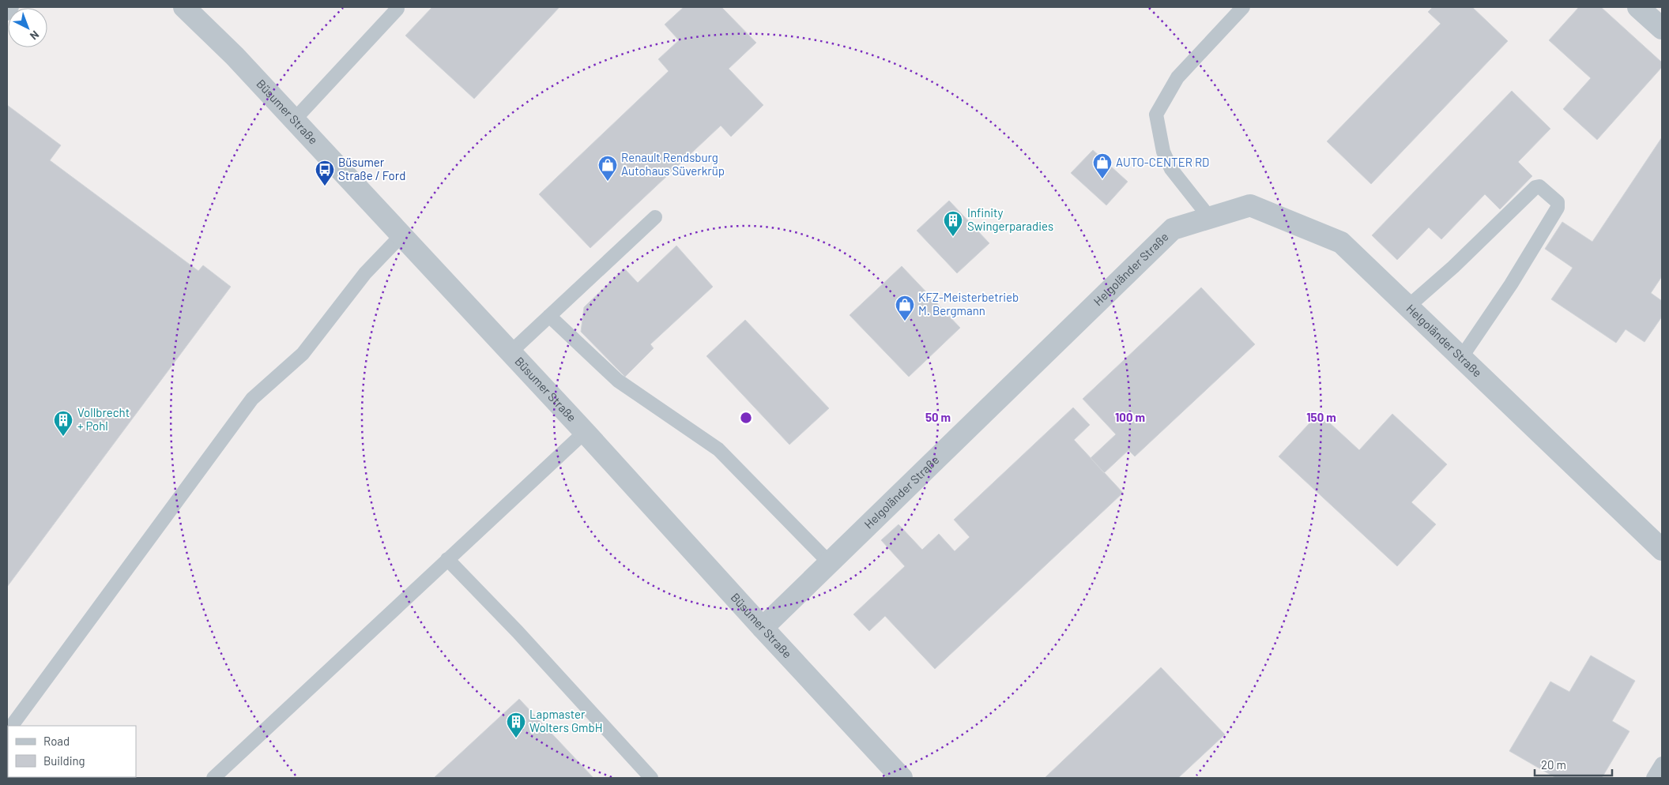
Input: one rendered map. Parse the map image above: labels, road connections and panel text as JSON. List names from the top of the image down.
{
  "streets": {
    "street": ["Büsumer Straße", "Helgoländer Straße"]
  },
  "crossings": [
    ["Büsumer Straße", "Helgoländer Straße"]
  ],
  "places": {
    "shop": ["AUTO-CENTER RD", "Renault Rendsburg Autohaus Süverkrüp", "KFZ-Meisterbetrieb M. Bergmann"],
    "bus stop": ["Büsumer Straße / Ford"],
    "building": ["Infinity Swingerparadies", "Vollbrecht + Pohl", "Lapmaster Wolters GmbH"]
  },
  "legend": ["Road", "Building"],
  "scale_bar": "20 m",
  "north": "bottom right",
  "rings": ["50 m", "100 m", "150 m"]
}
